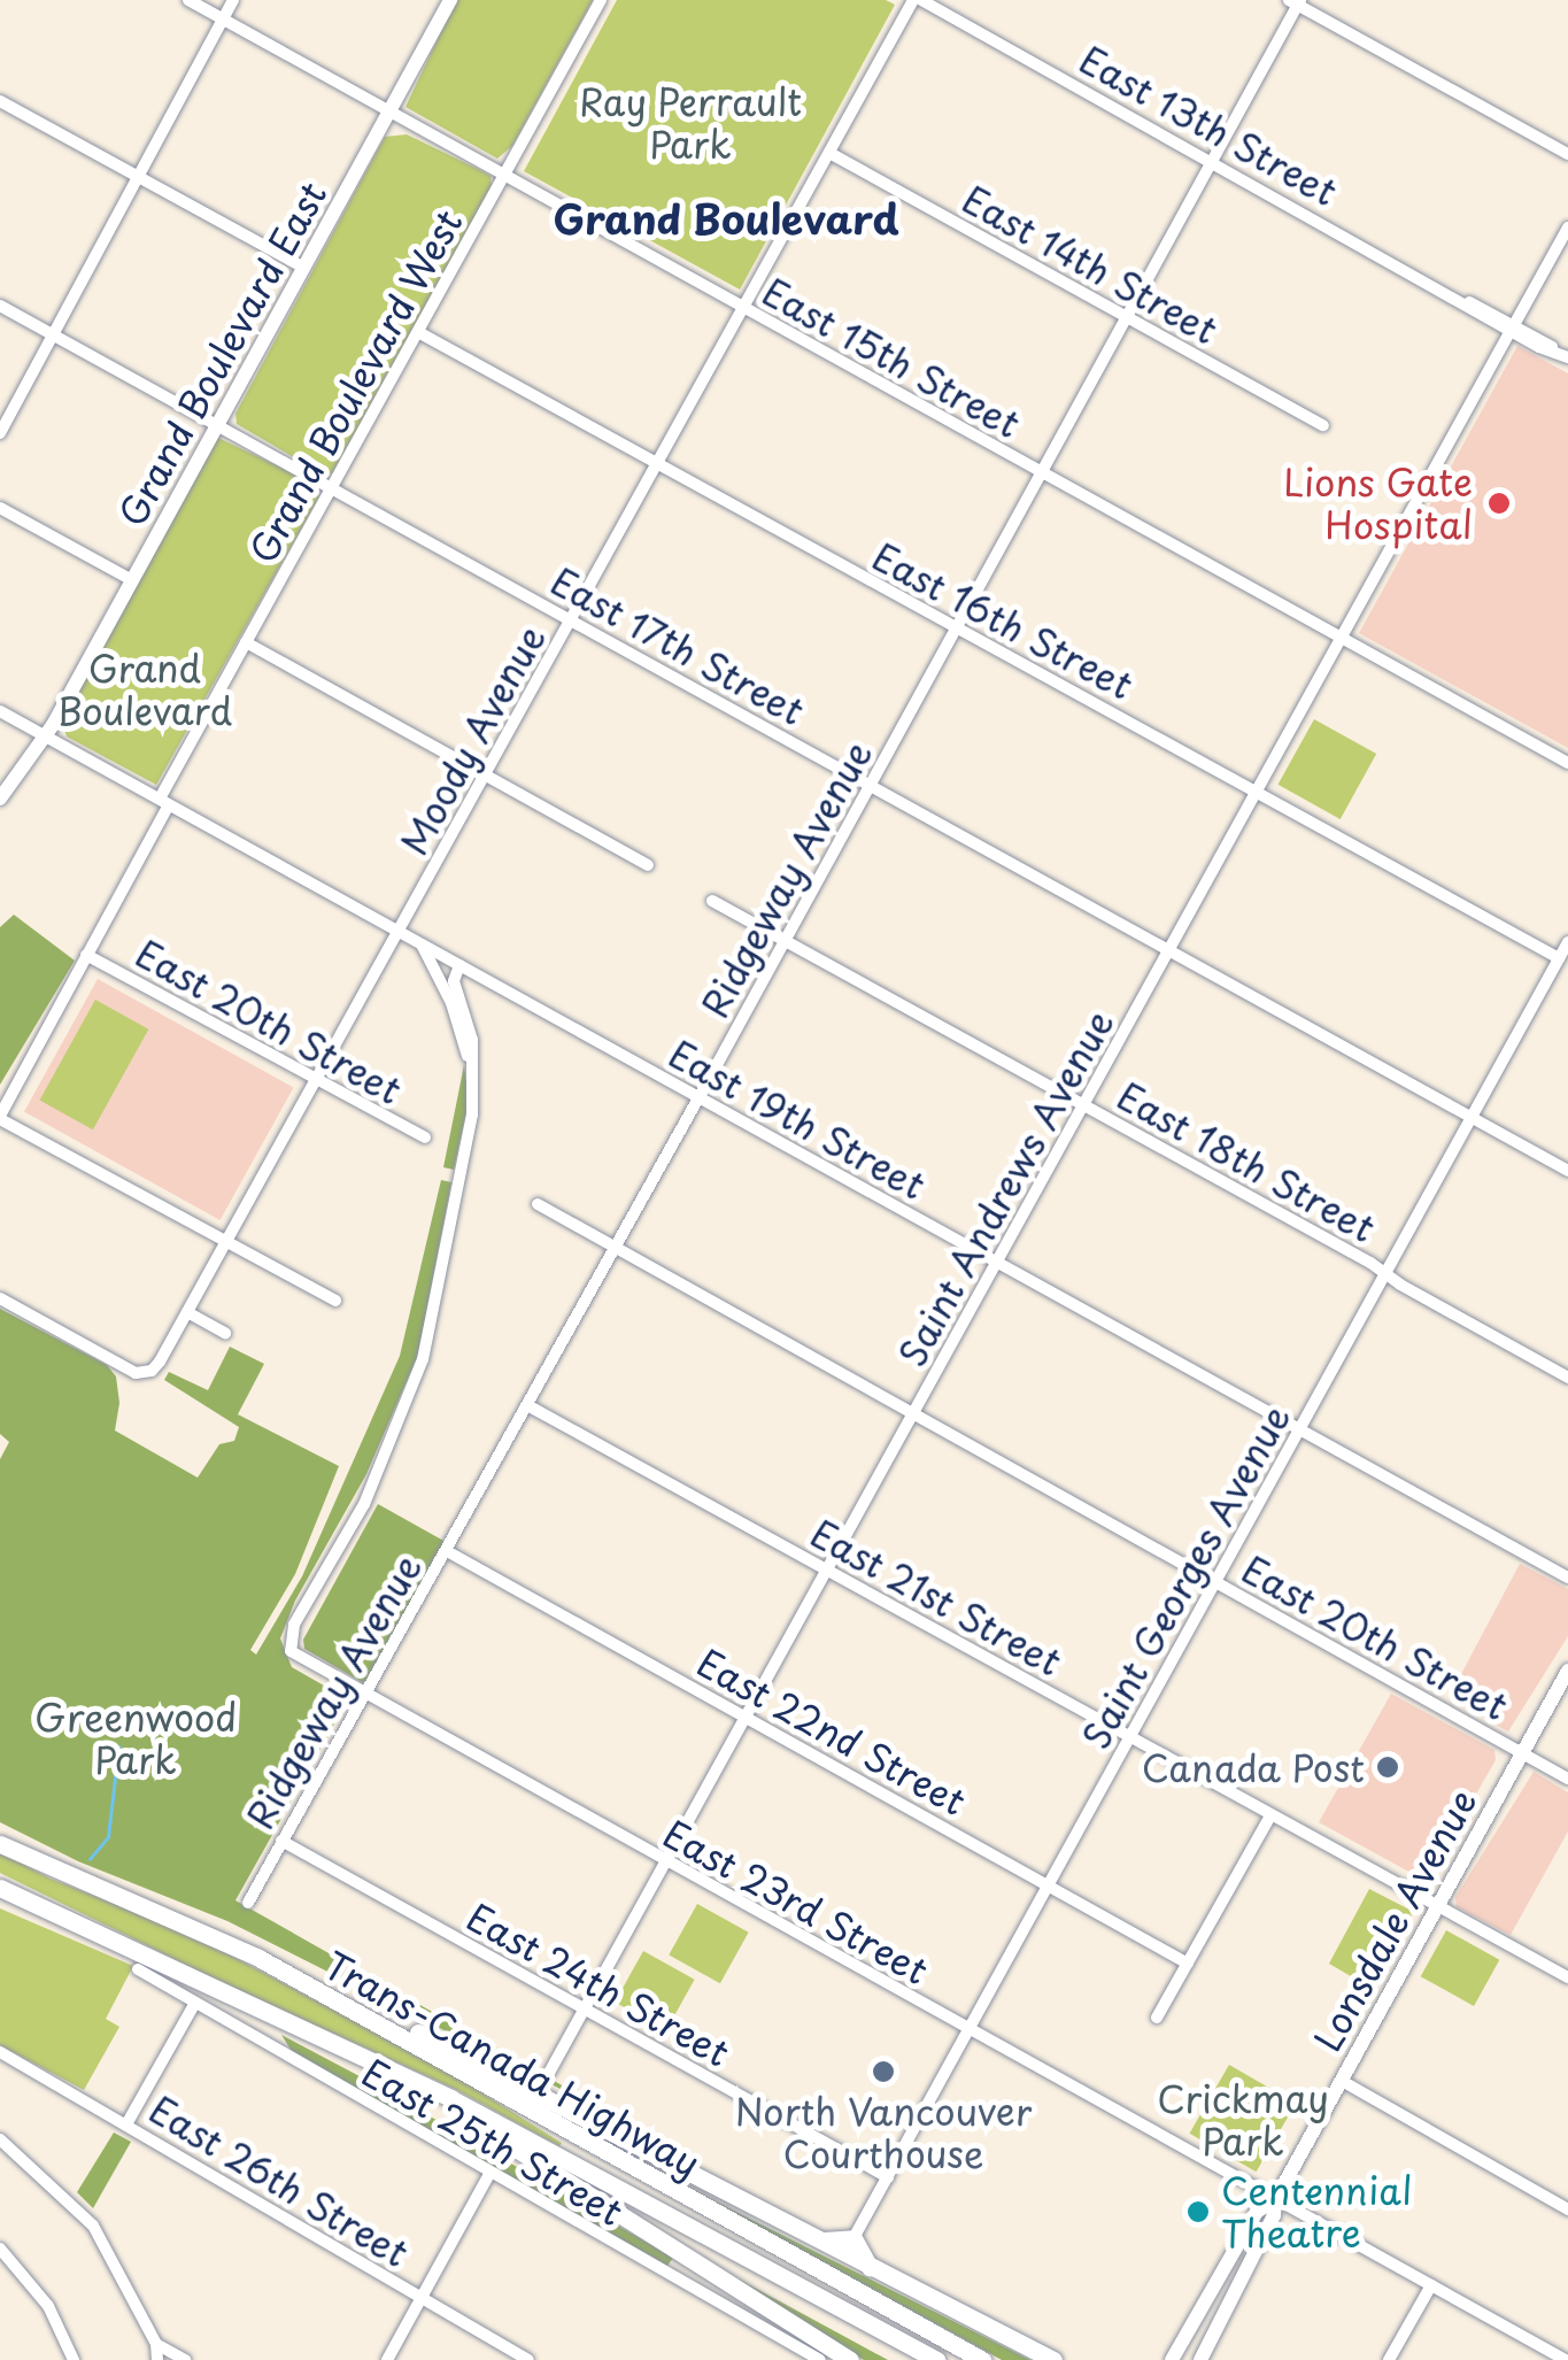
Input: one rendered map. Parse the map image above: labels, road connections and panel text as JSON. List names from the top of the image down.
{
  "streets": {
    "highway": ["Trans-Canada Highway"],
    "main road": ["Grand Boulevard East", "Lonsdale Avenue"],
    "street": [
      "East 13th Street",
      "East 14th Street",
      "East 15th Street",
      "Grand Boulevard West",
      "East 16th Street",
      "East 17th Street",
      "Moody Avenue",
      "Ridgeway Avenue",
      "East 20th Street",
      "East 19th Street",
      "East 18th Street",
      "Saint Andrews Avenue",
      "Saint Georges Avenue",
      "East 21st Street",
      "East 22nd Street",
      "East 23rd Street",
      "East 24th Street",
      "East 25th Street",
      "East 26th Street"
    ]
  },
  "crossings": [
    ["East 13th Street", "Moody Avenue"],
    ["East 13th Street", "Ridgeway Avenue"],
    ["East 13th Street", "Saint Andrews Avenue"],
    ["East 14th Street", "Moody Avenue"],
    ["East 14th Street", "Ridgeway Avenue"],
    ["Grand Boulevard East", "East 15th Street"],
    ["Grand Boulevard East", "East 17th Street"],
    ["Grand Boulevard East", "East 19th Street"],
    ["East 15th Street", "Grand Boulevard West"],
    ["East 15th Street", "Moody Avenue"],
    ["East 15th Street", "Ridgeway Avenue"],
    ["East 15th Street", "Saint Andrews Avenue"],
    ["Grand Boulevard West", "East 16th Street"],
    ["Grand Boulevard West", "East 17th Street"],
    ["Grand Boulevard West", "East 20th Street"],
    ["Grand Boulevard West", "East 19th Street"],
    ["East 16th Street", "Moody Avenue"],
    ["East 16th Street", "Ridgeway Avenue"],
    ["East 16th Street", "Saint Andrews Avenue"],
    ["East 16th Street", "Saint Georges Avenue"],
    ["East 17th Street", "Moody Avenue"],
    ["East 17th Street", "Ridgeway Avenue"],
    ["East 17th Street", "Saint Andrews Avenue"],
    ["East 17th Street", "Saint Georges Avenue"],
    ["Moody Avenue", "East 20th Street"],
    ["Moody Avenue", "East 19th Street"],
    ["Ridgeway Avenue", "East 20th Street"],
    ["Ridgeway Avenue", "East 19th Street"],
    ["Ridgeway Avenue", "East 18th Street"],
    ["Ridgeway Avenue", "East 21st Street"],
    ["Ridgeway Avenue", "East 22nd Street"],
    ["Ridgeway Avenue", "East 23rd Street"],
    ["Ridgeway Avenue", "East 24th Street"],
    ["East 20th Street", "Saint Andrews Avenue"],
    ["East 20th Street", "Saint Georges Avenue"],
    ["East 20th Street", "Lonsdale Avenue"],
    ["East 19th Street", "Saint Andrews Avenue"],
    ["East 19th Street", "Saint Georges Avenue"],
    ["East 18th Street", "Saint Andrews Avenue"],
    ["East 18th Street", "Saint Georges Avenue"],
    ["Saint Andrews Avenue", "East 21st Street"],
    ["Saint Andrews Avenue", "East 22nd Street"],
    ["Saint Andrews Avenue", "East 23rd Street"],
    ["Saint Andrews Avenue", "East 24th Street"],
    ["Saint Georges Avenue", "East 21st Street"],
    ["Saint Georges Avenue", "East 22nd Street"],
    ["Saint Georges Avenue", "East 23rd Street"],
    ["Saint Georges Avenue", "East 24th Street"],
    ["East 21st Street", "Lonsdale Avenue"],
    ["East 23rd Street", "Lonsdale Avenue"]
  ],
  "districts": ["Grand Boulevard"],
  "parks": [
    "Ray Perrault Park",
    "Grand Boulevard",
    "Greenwood Park",
    "Crickmay Park"
  ],
  "places": [
    "Lions Gate Hospital",
    "Canada Post",
    "North Vancouver Courthouse",
    "Centennial Theatre"
  ]
}
